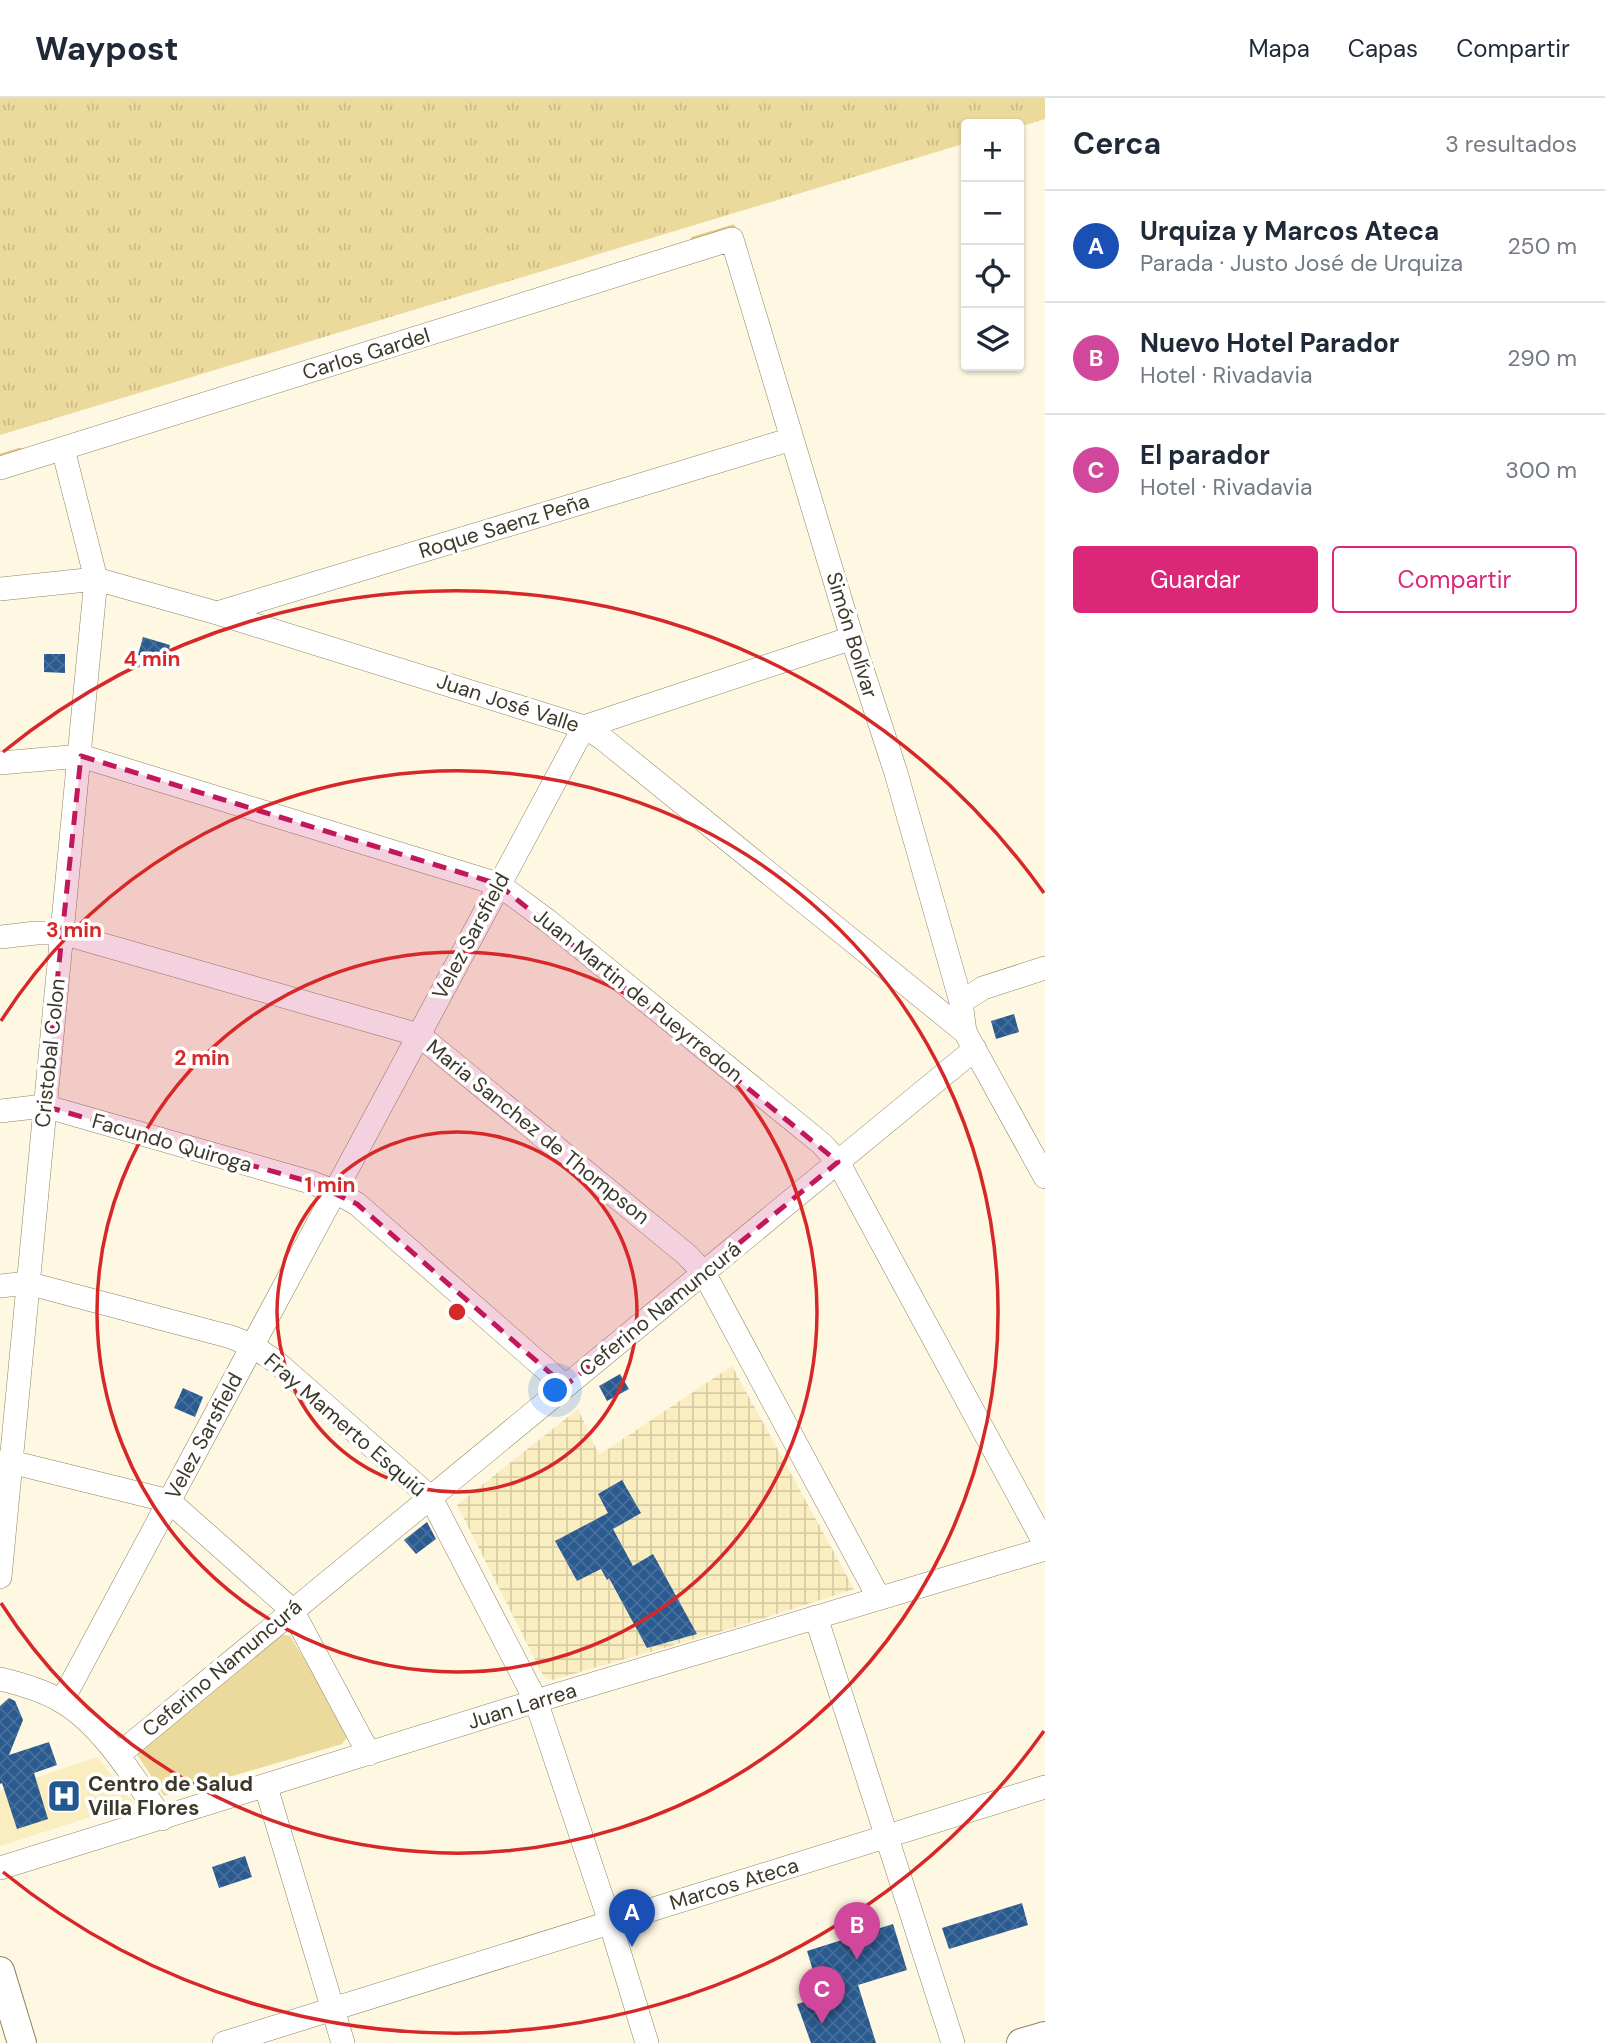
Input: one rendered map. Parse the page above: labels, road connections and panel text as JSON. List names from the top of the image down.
{
  "streets": {
    "street": [
      "Carlos Gardel",
      "Roque Saenz Peña",
      "Simón Bolívar",
      "Juan José Valle",
      "Velez Sarsfield",
      "Juan Martin de Pueyrredon",
      "Cristobal Colon",
      "Maria Sanchez de Thompson",
      "Facundo Quiroga",
      "Ceferino Namuncurá",
      "Fray Mamerto Esquiú",
      "Juan Larrea",
      "Marcos Ateca"
    ]
  },
  "crossings": [
    ["Carlos Gardel", "Simón Bolívar"],
    ["Carlos Gardel", "Cristobal Colon"],
    ["Roque Saenz Peña", "Simón Bolívar"],
    ["Roque Saenz Peña", "Juan José Valle"],
    ["Simón Bolívar", "Juan José Valle"],
    ["Simón Bolívar", "Ceferino Namuncurá"],
    ["Juan José Valle", "Velez Sarsfield"],
    ["Juan José Valle", "Cristobal Colon"],
    ["Juan José Valle", "Ceferino Namuncurá"],
    ["Velez Sarsfield", "Juan Martin de Pueyrredon"],
    ["Velez Sarsfield", "Maria Sanchez de Thompson"],
    ["Velez Sarsfield", "Facundo Quiroga"],
    ["Velez Sarsfield", "Fray Mamerto Esquiú"],
    ["Juan Martin de Pueyrredon", "Cristobal Colon"],
    ["Juan Martin de Pueyrredon", "Ceferino Namuncurá"],
    ["Juan Martin de Pueyrredon", "Juan Larrea"],
    ["Cristobal Colon", "Maria Sanchez de Thompson"],
    ["Cristobal Colon", "Facundo Quiroga"],
    ["Cristobal Colon", "Fray Mamerto Esquiú"],
    ["Maria Sanchez de Thompson", "Ceferino Namuncurá"],
    ["Maria Sanchez de Thompson", "Juan Larrea"],
    ["Facundo Quiroga", "Ceferino Namuncurá"],
    ["Ceferino Namuncurá", "Fray Mamerto Esquiú"],
    ["Fray Mamerto Esquiú", "Juan Larrea"],
    ["Fray Mamerto Esquiú", "Marcos Ateca"]
  ],
  "places": {
    "hospital": ["Centro de Salud Villa Flores"]
  },
  "page": {
    "header": "Waypost",
    "nav": ["Mapa", "Capas", "Compartir"],
    "heading": ["Cerca", "3 resultados"],
    "map_buttons": ["+", "−"],
    "list": [
      {
        "mark": "A",
        "name": "Urquiza y Marcos Ateca",
        "note": "Parada · Justo José de Urquiza",
        "value": "250 m"
      },
      {
        "mark": "B",
        "name": "Nuevo Hotel Parador",
        "note": "Hotel · Rivadavia",
        "value": "290 m"
      },
      {
        "mark": "C",
        "name": "El parador",
        "note": "Hotel · Rivadavia",
        "value": "300 m"
      }
    ],
    "buttons": ["Guardar", "Compartir"],
    "pins": ["A", "B", "C"]
  },
  "rings": [
    "4 min",
    "3 min",
    "2 min",
    "1 min"
  ]
}
